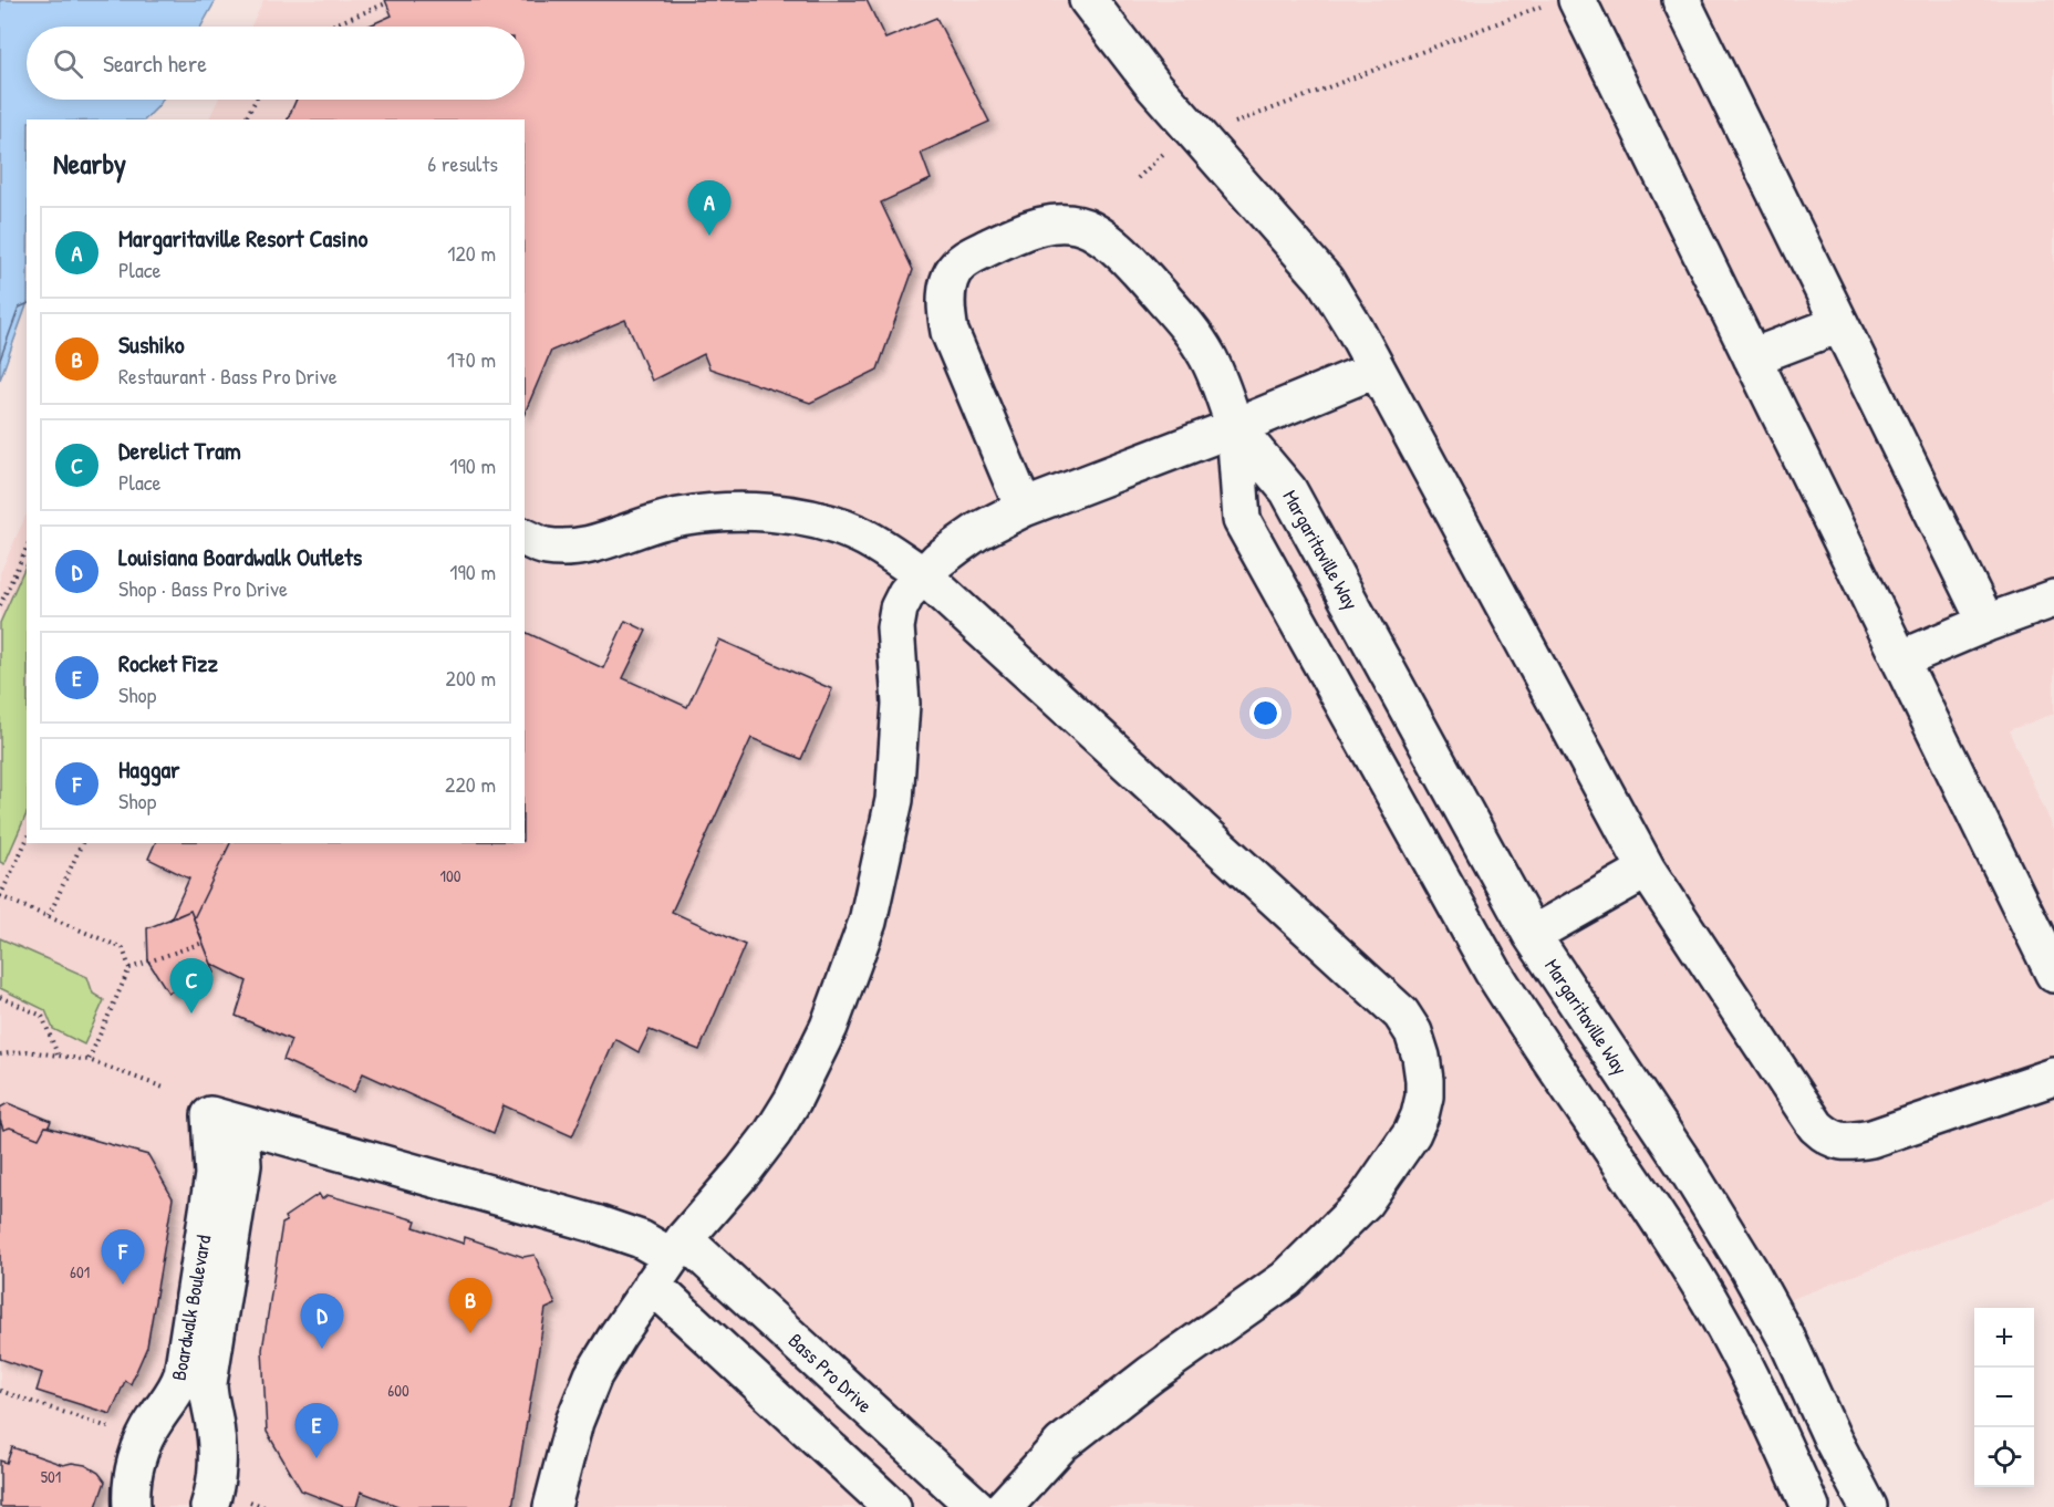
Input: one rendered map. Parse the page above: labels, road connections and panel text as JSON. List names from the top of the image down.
{
  "streets": {
    "street": ["Margaritaville Way", "Boardwalk Boulevard", "Bass Pro Drive"]
  },
  "house_numbers": [
    "100",
    "601",
    "600",
    "501"
  ],
  "page": {
    "search": "Search here",
    "heading": ["Nearby", "6 results"],
    "pins": [
      "A",
      "C",
      "F",
      "B",
      "D",
      "E"
    ],
    "list": [
      {
        "mark": "A",
        "name": "Margaritaville Resort Casino",
        "note": "Place",
        "value": "120 m"
      },
      {
        "mark": "B",
        "name": "Sushiko",
        "note": "Restaurant · Bass Pro Drive",
        "value": "170 m"
      },
      {
        "mark": "C",
        "name": "Derelict Tram",
        "note": "Place",
        "value": "190 m"
      },
      {
        "mark": "D",
        "name": "Louisiana Boardwalk Outlets",
        "note": "Shop · Bass Pro Drive",
        "value": "190 m"
      },
      {
        "mark": "E",
        "name": "Rocket Fizz",
        "note": "Shop",
        "value": "200 m"
      },
      {
        "mark": "F",
        "name": "Haggar",
        "note": "Shop",
        "value": "220 m"
      }
    ],
    "map_buttons": ["+", "−"]
  }
}
